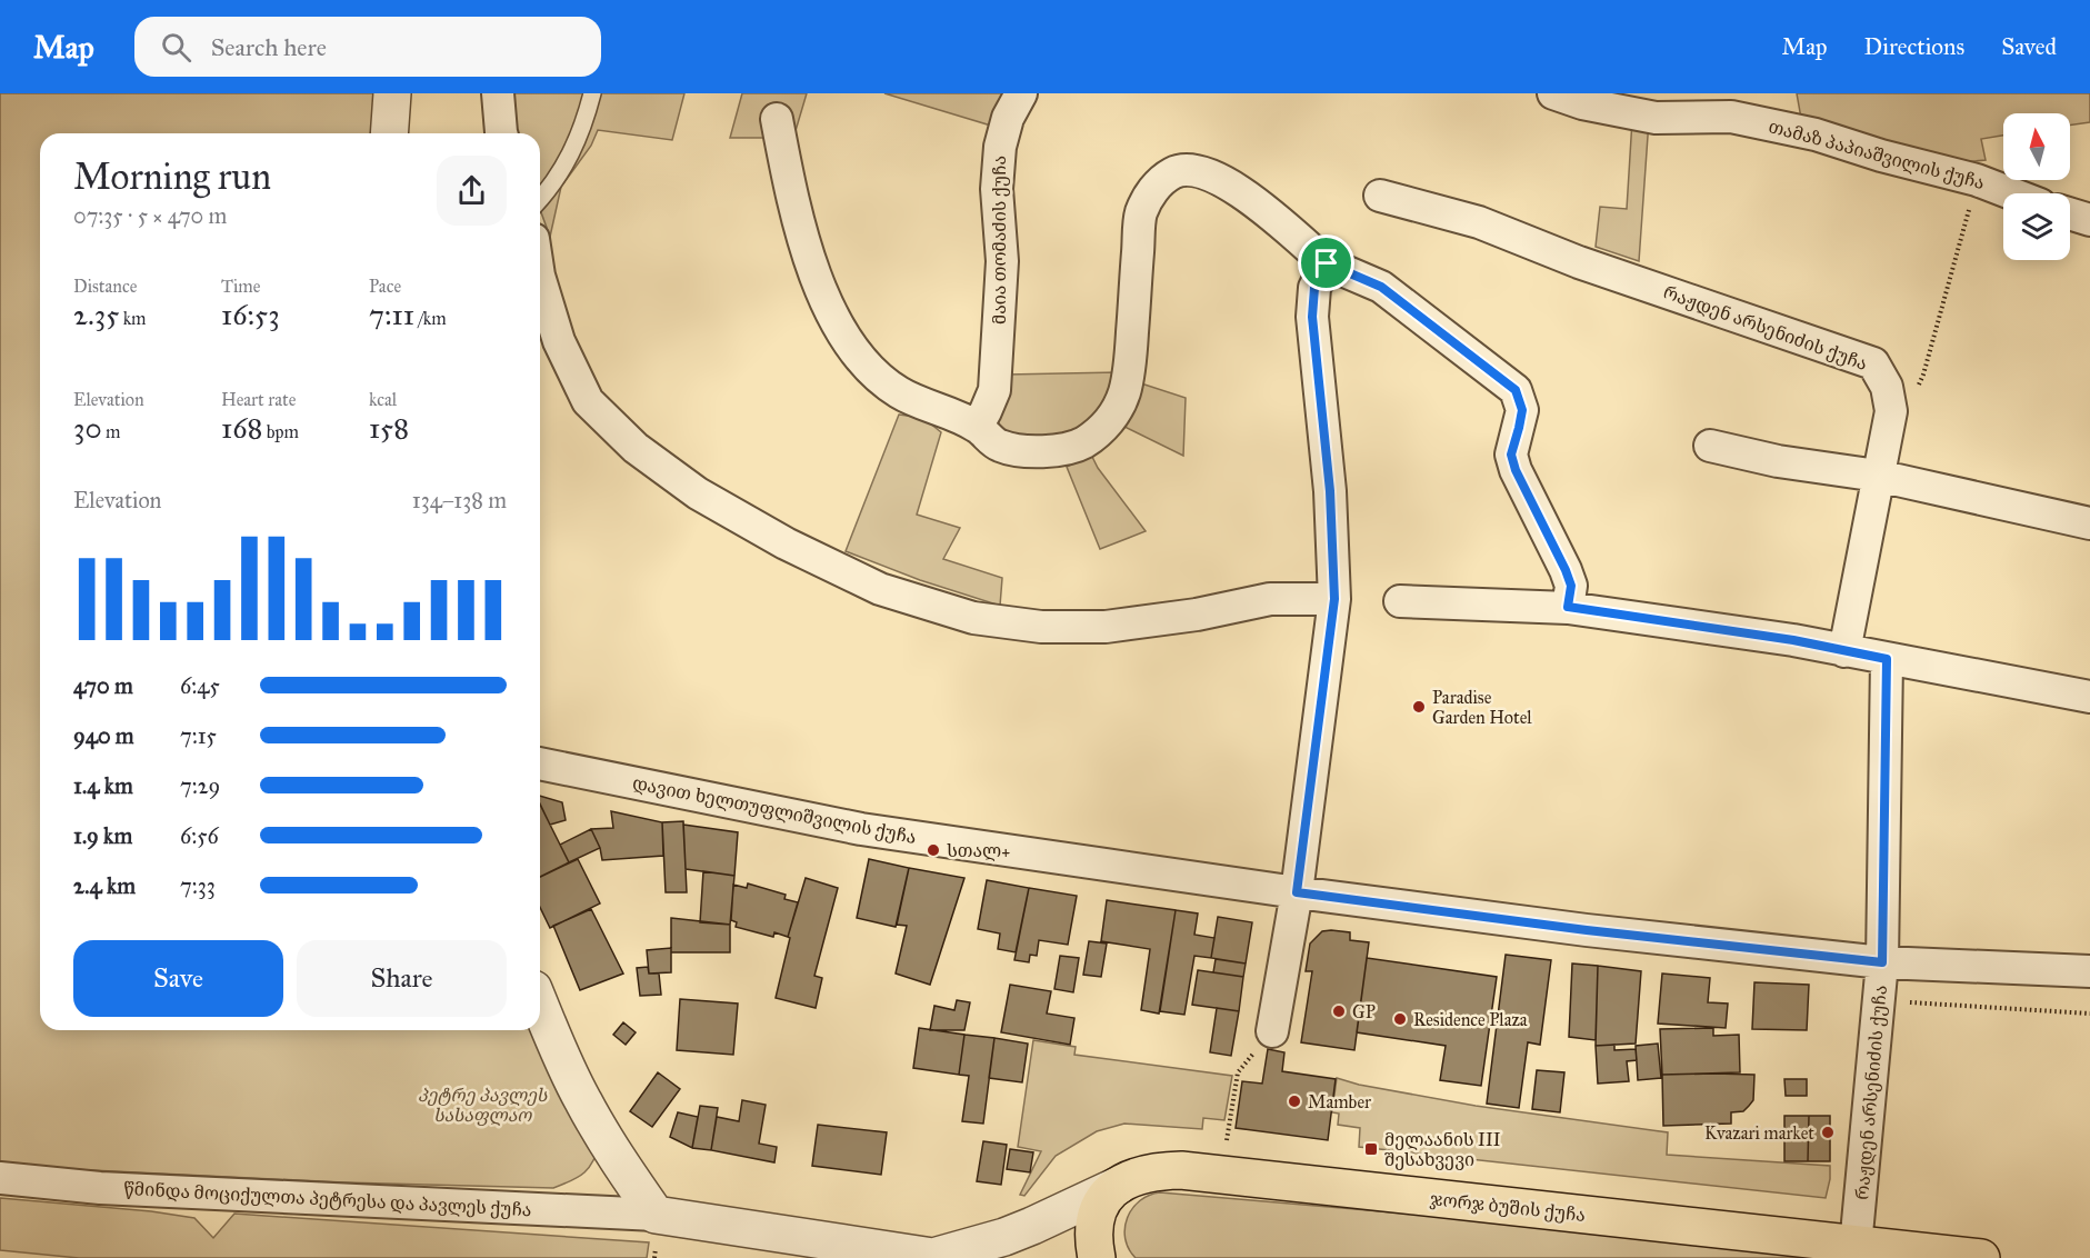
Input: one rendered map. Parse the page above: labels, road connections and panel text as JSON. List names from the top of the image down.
{
  "streets": {
    "main road": ["ჯორჯ ბუშის ქუჩა"],
    "street": [
      "თამაზ პაპიაშვილის ქუჩა",
      "მაია თომაძის ქუჩა",
      "რაჟდენ არსენიძის ქუჩა",
      "დავით ხელთუფლიშვილის ქუჩა",
      "წმინდა მოციქულთა პეტრესა და პავლეს ქუჩა"
    ]
  },
  "crossings": [
    ["რაჟდენ არსენიძის ქუჩა", "დავით ხელთუფლიშვილის ქუჩა"],
    ["რაჟდენ არსენიძის ქუჩა", "ჯორჯ ბუშის ქუჩა"]
  ],
  "parks": ["პეტრე პავლეს სასაფლაო"],
  "places": {
    "other": [
      "Paradise Garden Hotel",
      "სთალ+",
      "GP",
      "Residence Plaza",
      "Mamber",
      "Kvazari market"
    ],
    "transit": ["მელაანის III შესახვევი"]
  },
  "north": "top",
  "page": {
    "header": "Map",
    "search": "Search here",
    "nav": ["Map", "Directions", "Saved"],
    "heading": ["Morning run", "07:35 · 5 × 470 m"],
    "stats": [
      ["Distance", "2.35 km"],
      ["Time", "16:53"],
      ["Pace", "7:11 /km"],
      ["Elevation", "30 m"],
      ["Heart rate", "168 bpm"],
      ["kcal", "158"]
    ],
    "chart": ["Elevation", "134–138 m"],
    "list": [
      {
        "name": "470 m",
        "note": "6:45"
      },
      {
        "name": "940 m",
        "note": "7:15"
      },
      {
        "name": "1.4 km",
        "note": "7:29"
      },
      {
        "name": "1.9 km",
        "note": "6:56"
      },
      {
        "name": "2.4 km",
        "note": "7:33"
      }
    ],
    "buttons": ["Save", "Share"]
  }
}
